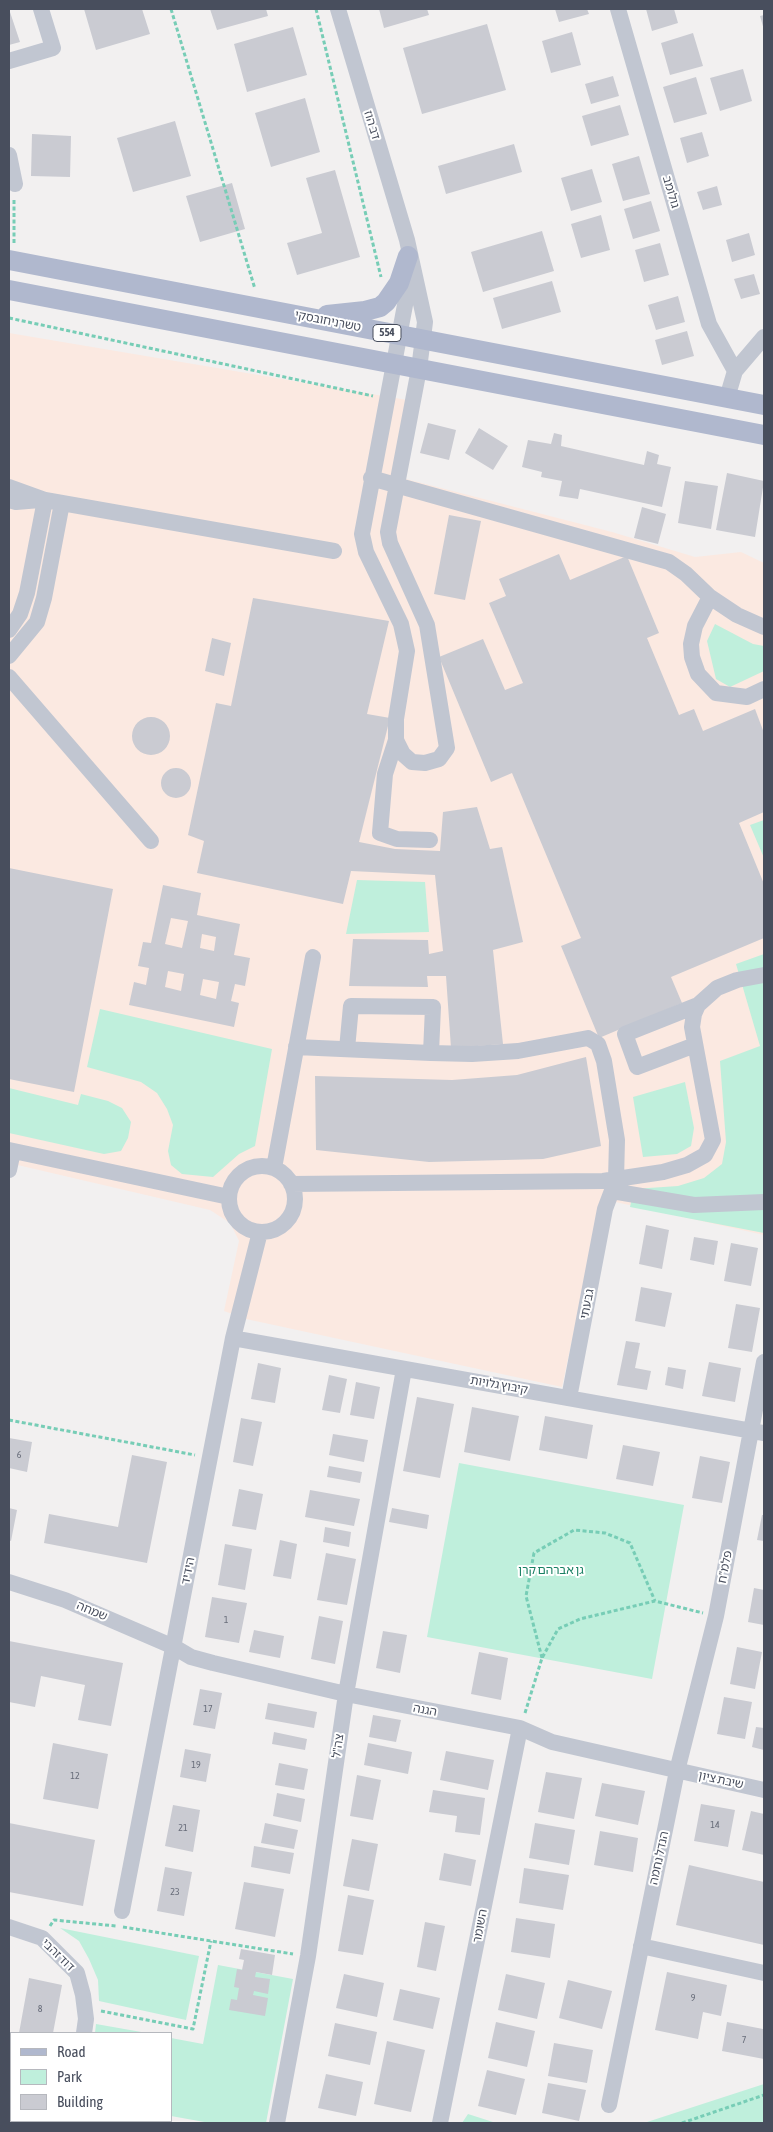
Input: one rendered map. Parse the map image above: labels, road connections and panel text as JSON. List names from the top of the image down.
{
  "streets": {
    "main road": ["טשרניחובסקי", "554"],
    "street": [
      "דב הוז",
      "גולומב",
      "גבעתי",
      "קיבוץ גלויות",
      "פלמ\"ח",
      "הידיד",
      "שמחה",
      "הגנה",
      "צה\"ל",
      "שיבת ציון",
      "הנדל נחמה",
      "השומר",
      "דוד זהבי"
    ]
  },
  "crossings": [
    ["דב הוז", "טשרניחובסקי"],
    ["דב הוז", "554"],
    ["גבעתי", "קיבוץ גלויות"],
    ["קיבוץ גלויות", "פלמ\"ח"],
    ["קיבוץ גלויות", "הידיד"],
    ["קיבוץ גלויות", "צה\"ל"],
    ["פלמ\"ח", "הגנה"],
    ["פלמ\"ח", "שיבת ציון"],
    ["פלמ\"ח", "הנדל נחמה"],
    ["הידיד", "שמחה"],
    ["הידיד", "הגנה"],
    ["שמחה", "הגנה"],
    ["הגנה", "צה\"ל"],
    ["הגנה", "שיבת ציון"],
    ["הגנה", "הנדל נחמה"],
    ["הגנה", "השומר"],
    ["שיבת ציון", "הנדל נחמה"]
  ],
  "parks": ["גן אברהם קרן"],
  "house_numbers": [
    "6",
    "1",
    "17",
    "19",
    "12",
    "14",
    "21",
    "23",
    "9",
    "8",
    "7"
  ],
  "legend": ["Road", "Park", "Building"]
}
